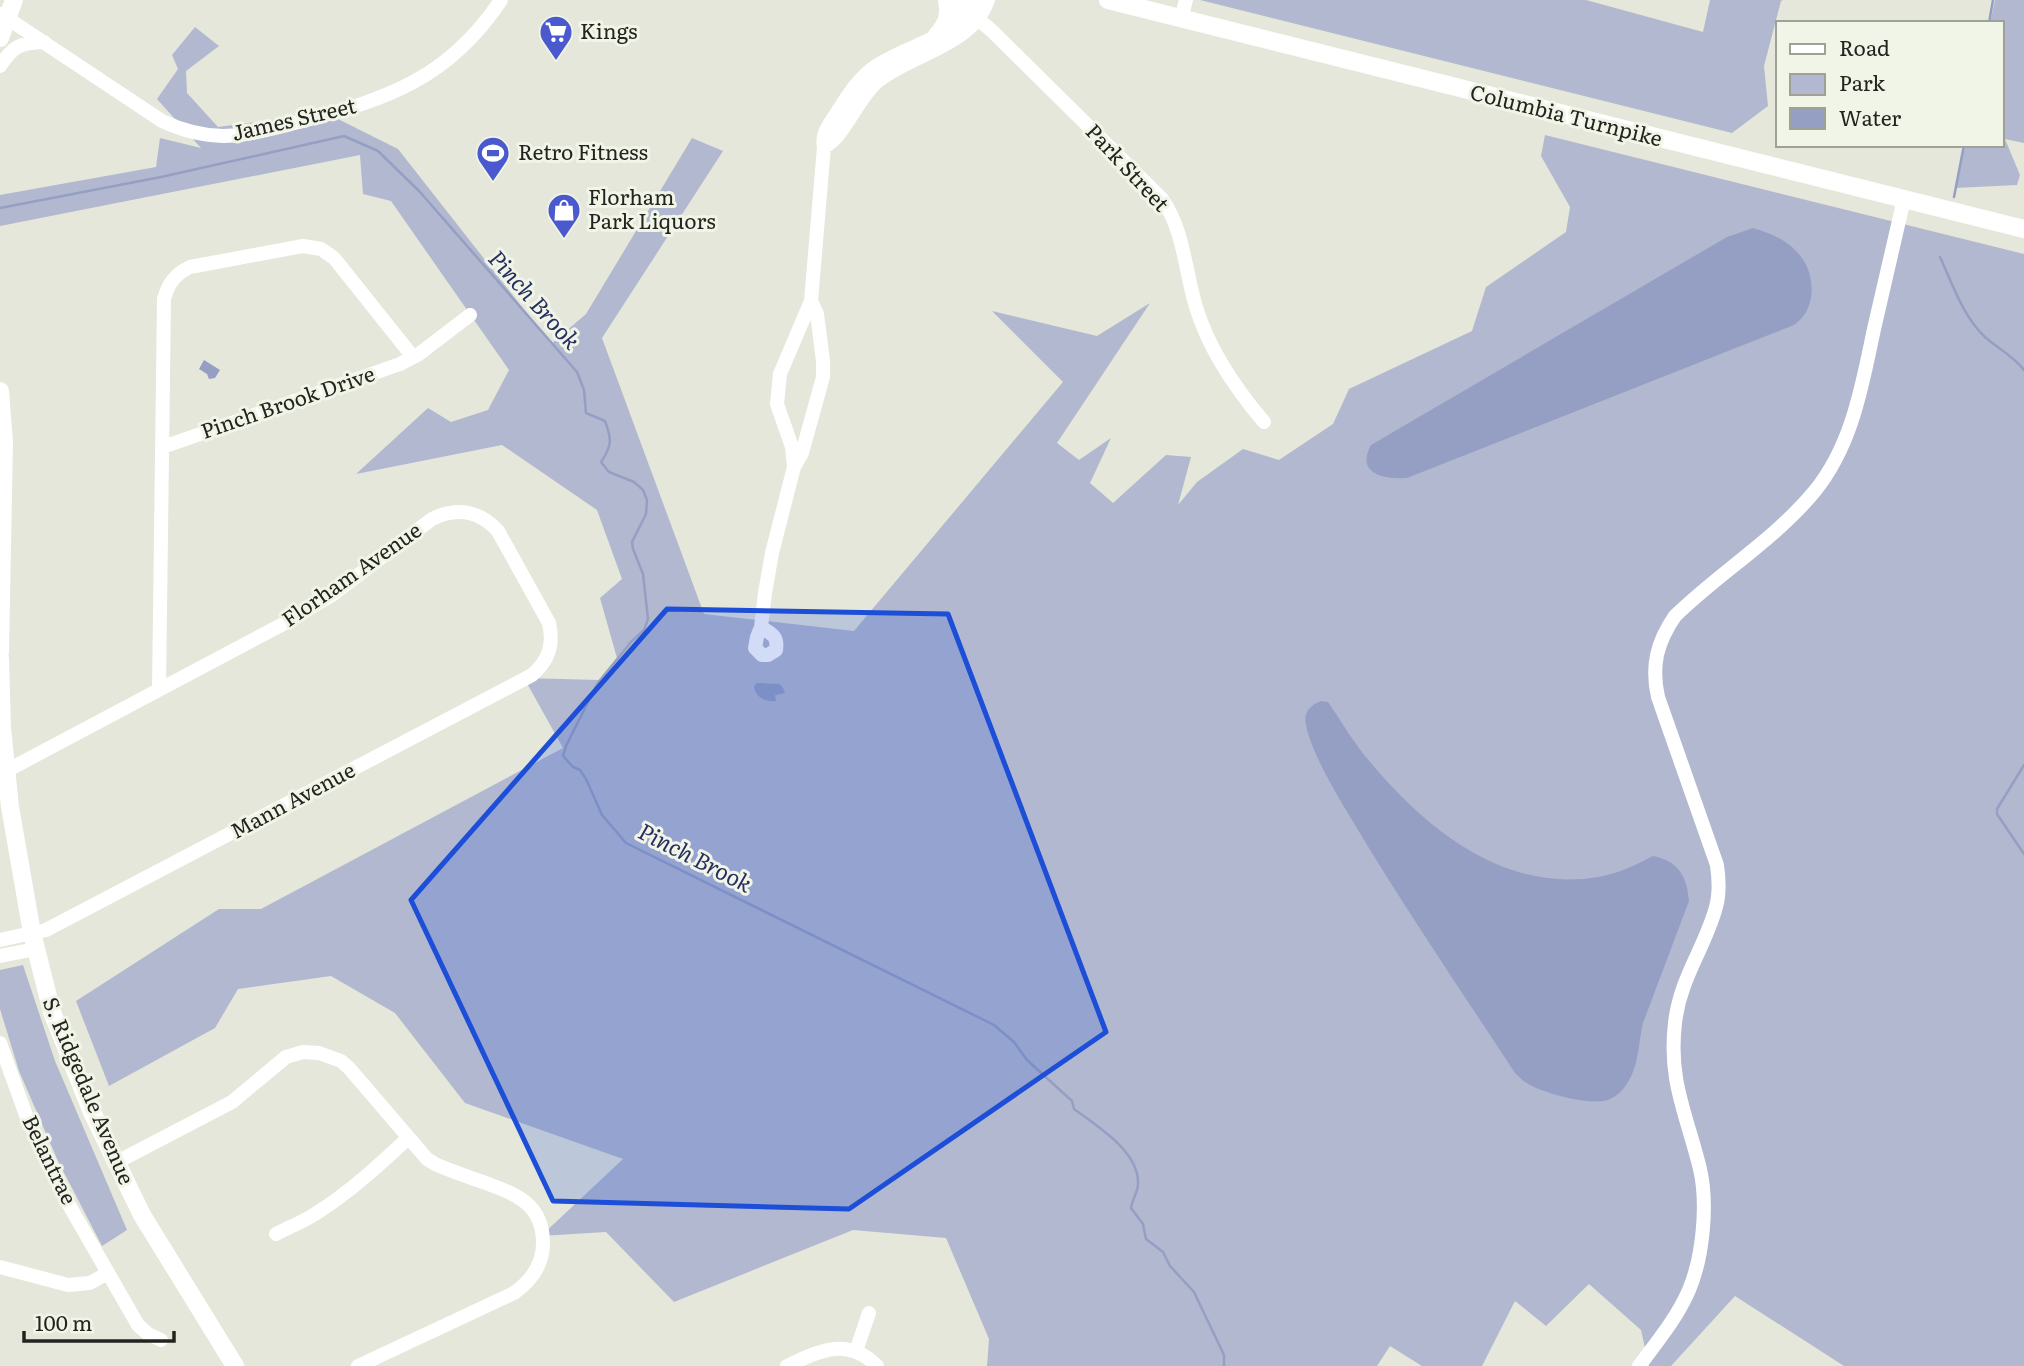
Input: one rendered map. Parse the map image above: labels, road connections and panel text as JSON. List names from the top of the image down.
{
  "streets": {
    "main road": ["Columbia Turnpike", "S. Ridgedale Avenue"],
    "street": [
      "James Street",
      "Park Street",
      "Pinch Brook Drive",
      "Florham Avenue",
      "Mann Avenue",
      "Belantrae"
    ]
  },
  "crossings": [
    ["Florham Avenue", "Mann Avenue"],
    ["Florham Avenue", "S. Ridgedale Avenue"],
    ["Mann Avenue", "S. Ridgedale Avenue"]
  ],
  "water": ["Pinch Brook"],
  "places": {
    "supermarket": ["Kings"],
    "sports": ["Retro Fitness"],
    "shop": ["Florham Park Liquors"]
  },
  "legend": ["Road", "Park", "Water"],
  "scale_bar": "100 m"
}
